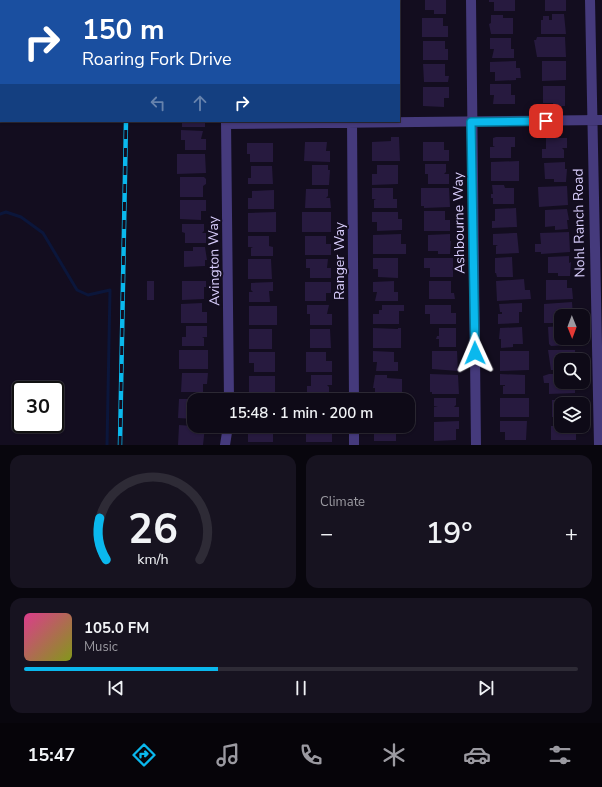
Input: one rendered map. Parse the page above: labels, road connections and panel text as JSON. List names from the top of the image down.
{
  "streets": {
    "street": [
      "Ashbourne Way",
      "Nohl Ranch Road",
      "Avington Way",
      "Ranger Way"
    ]
  },
  "north": "bottom",
  "page": {
    "turn": ["150 m", "Roaring Fork Drive"],
    "limit": "30",
    "trip": "15:48 · 1 min · 200 m",
    "tile": "Climate",
    "heat": ["−", "19°", "+"],
    "song": ["105.0 FM", "Music"],
    "tabs": "15:47",
    "gauge": ["26", "km/h"]
  }
}
